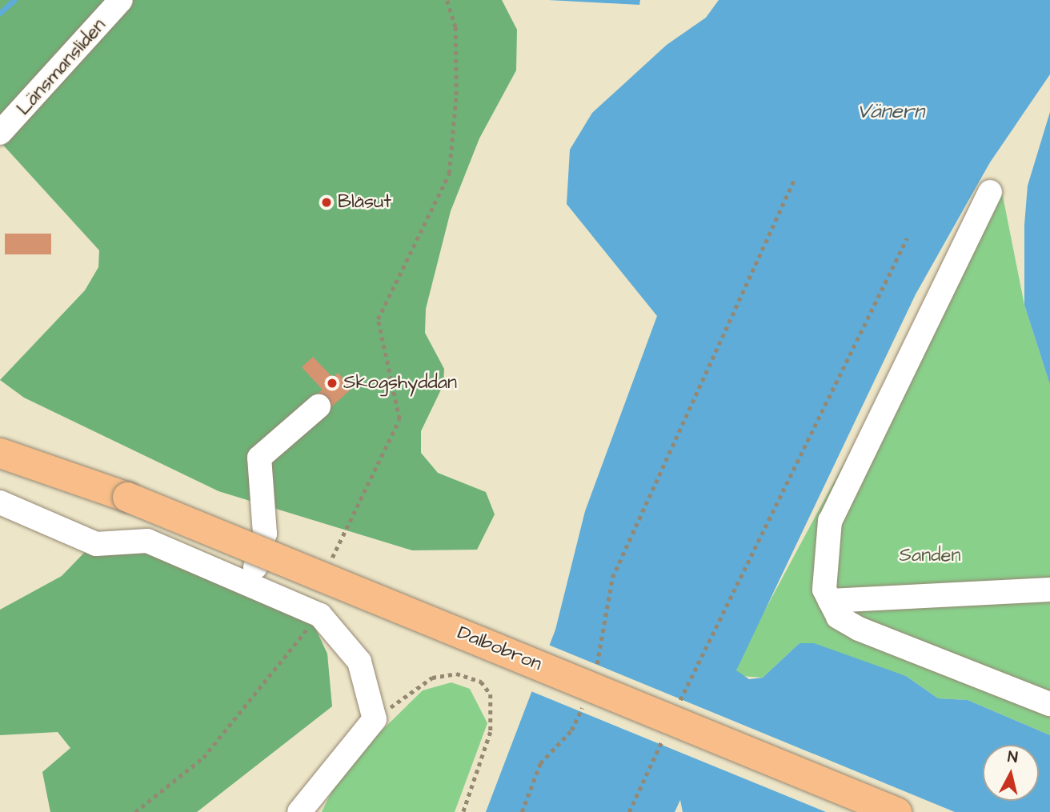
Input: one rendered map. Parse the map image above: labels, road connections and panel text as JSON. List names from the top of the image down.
{
  "streets": {
    "main road": ["Dalbobron"],
    "street": ["Länsmansliden"]
  },
  "water": ["Vänern"],
  "parks": ["Sanden"],
  "places": ["Blåsut", "Skogshyddan"],
  "north": "top"
}
